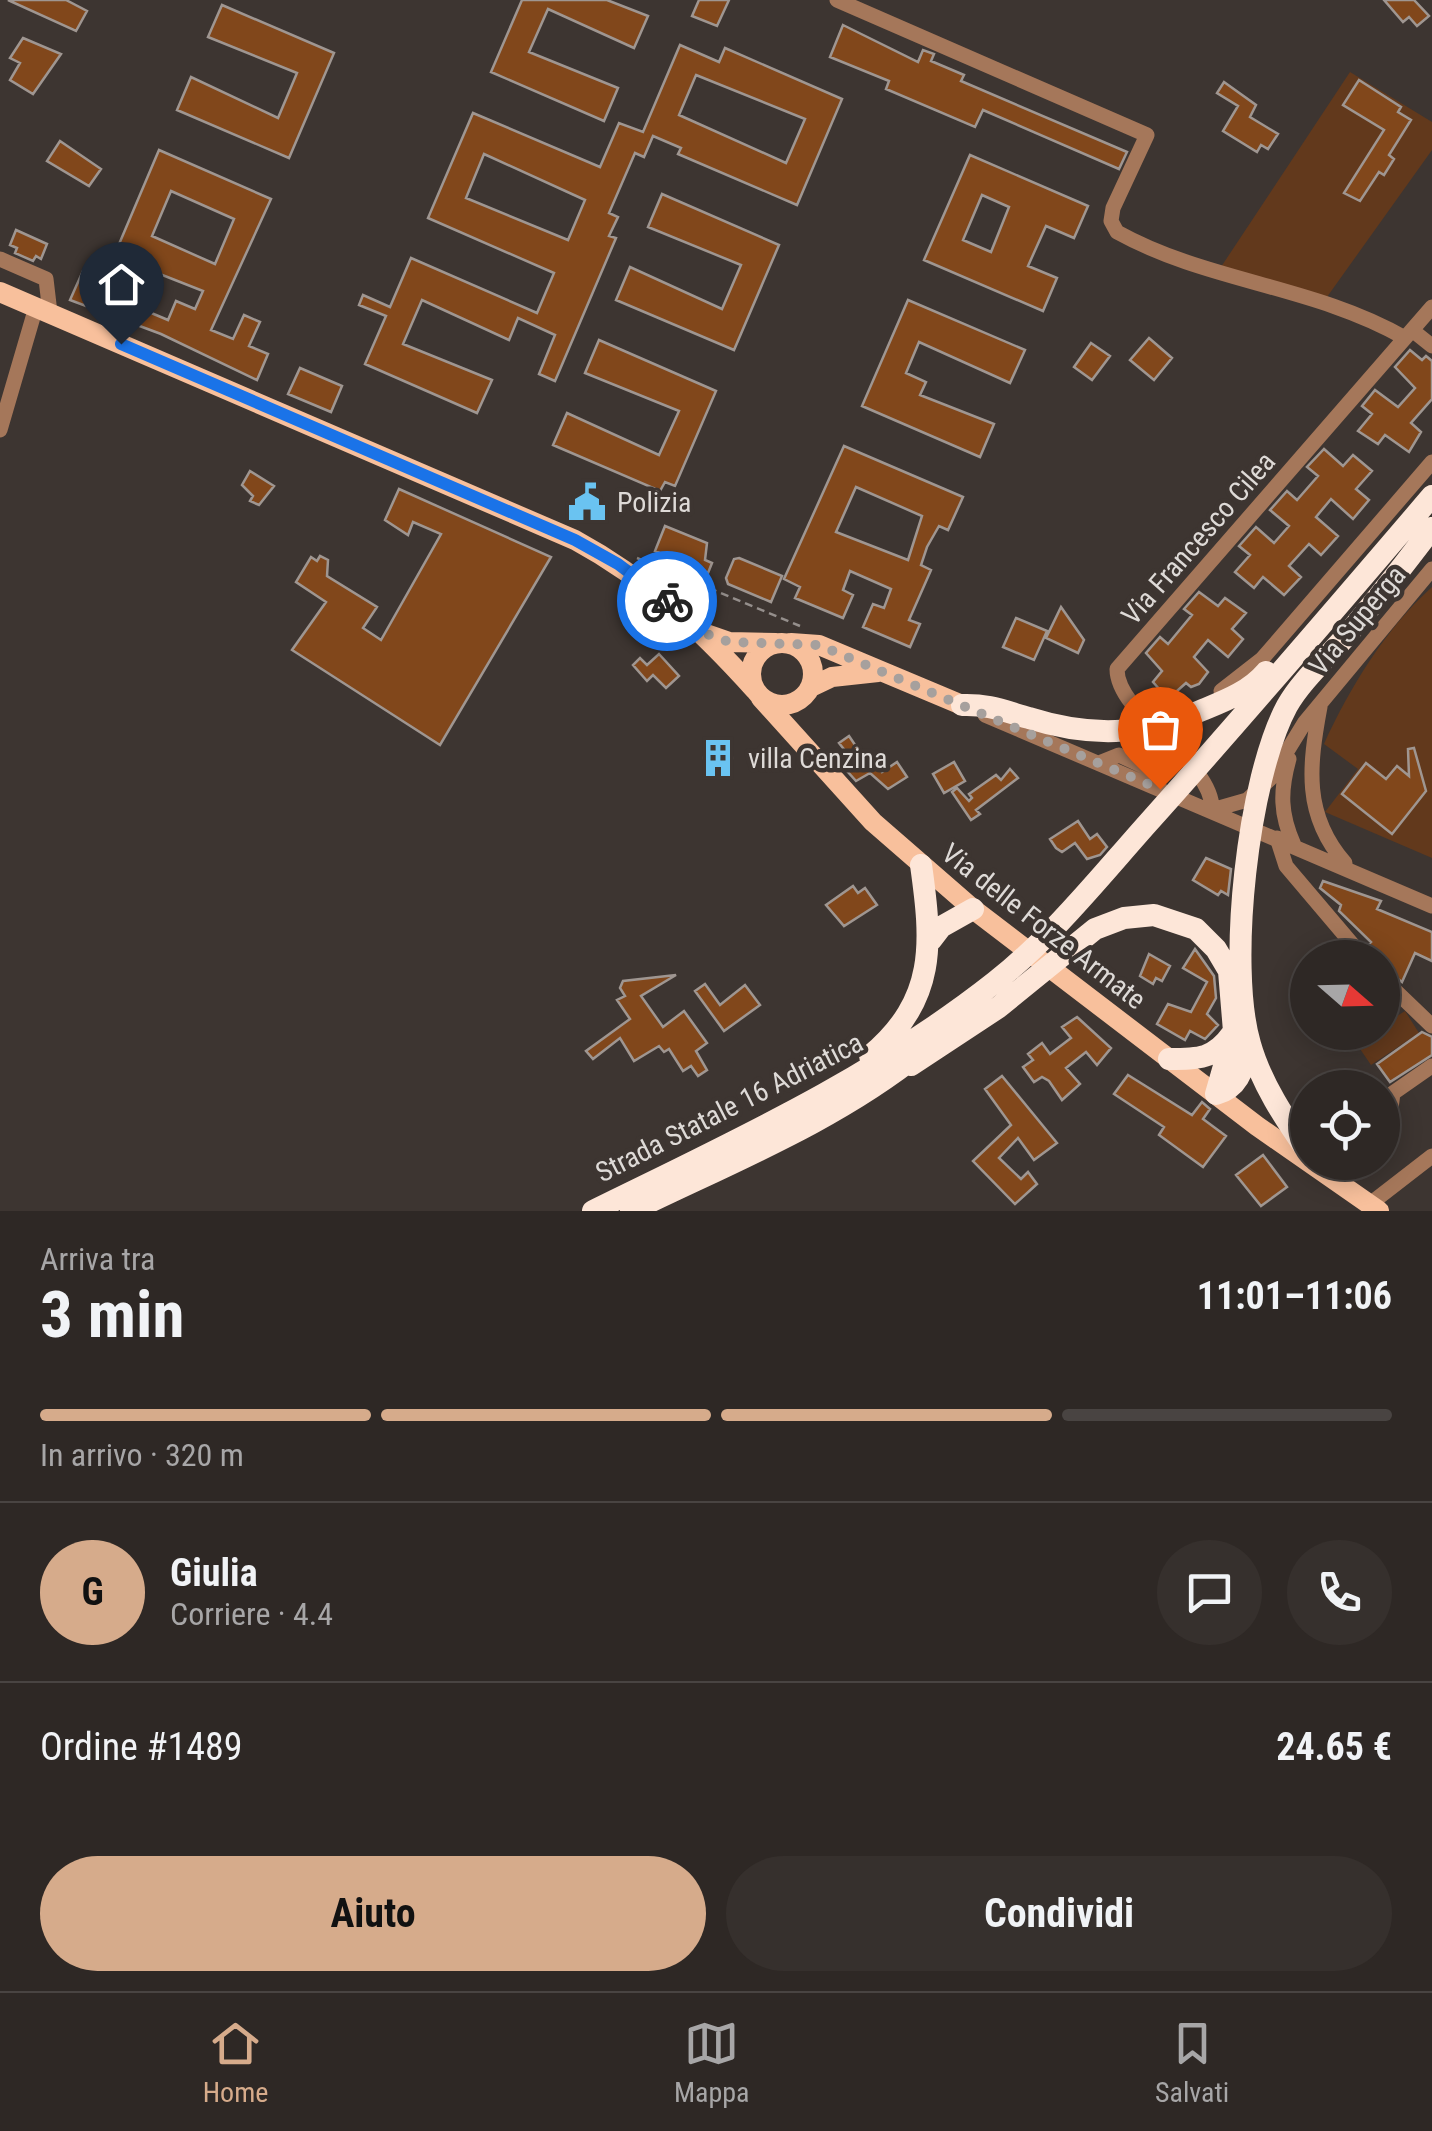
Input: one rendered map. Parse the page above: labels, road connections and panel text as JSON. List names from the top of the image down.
{
  "streets": {
    "highway": ["Strada Statale 16 Adriatica"],
    "main road": ["Via delle Forze Armate"],
    "street": ["Via Francesco Cilea", "Via Superga"]
  },
  "crossings": [
    ["Via Francesco Cilea", "Via Superga"]
  ],
  "places": {
    "public building": ["Polizia"],
    "building": ["villa Cenzina"]
  },
  "north": "right",
  "page": {
    "heading": ["3 min", "Arriva tra", "11:01–11:06"],
    "panel": [
      "Giulia",
      "Corriere · 4.4",
      "Ordine #1489",
      "24.65 €"
    ],
    "bar": "In arrivo · 320 m",
    "round": "G",
    "buttons": ["Aiuto", "Condividi"],
    "tabs": ["Home", "Mappa", "Salvati"]
  }
}
